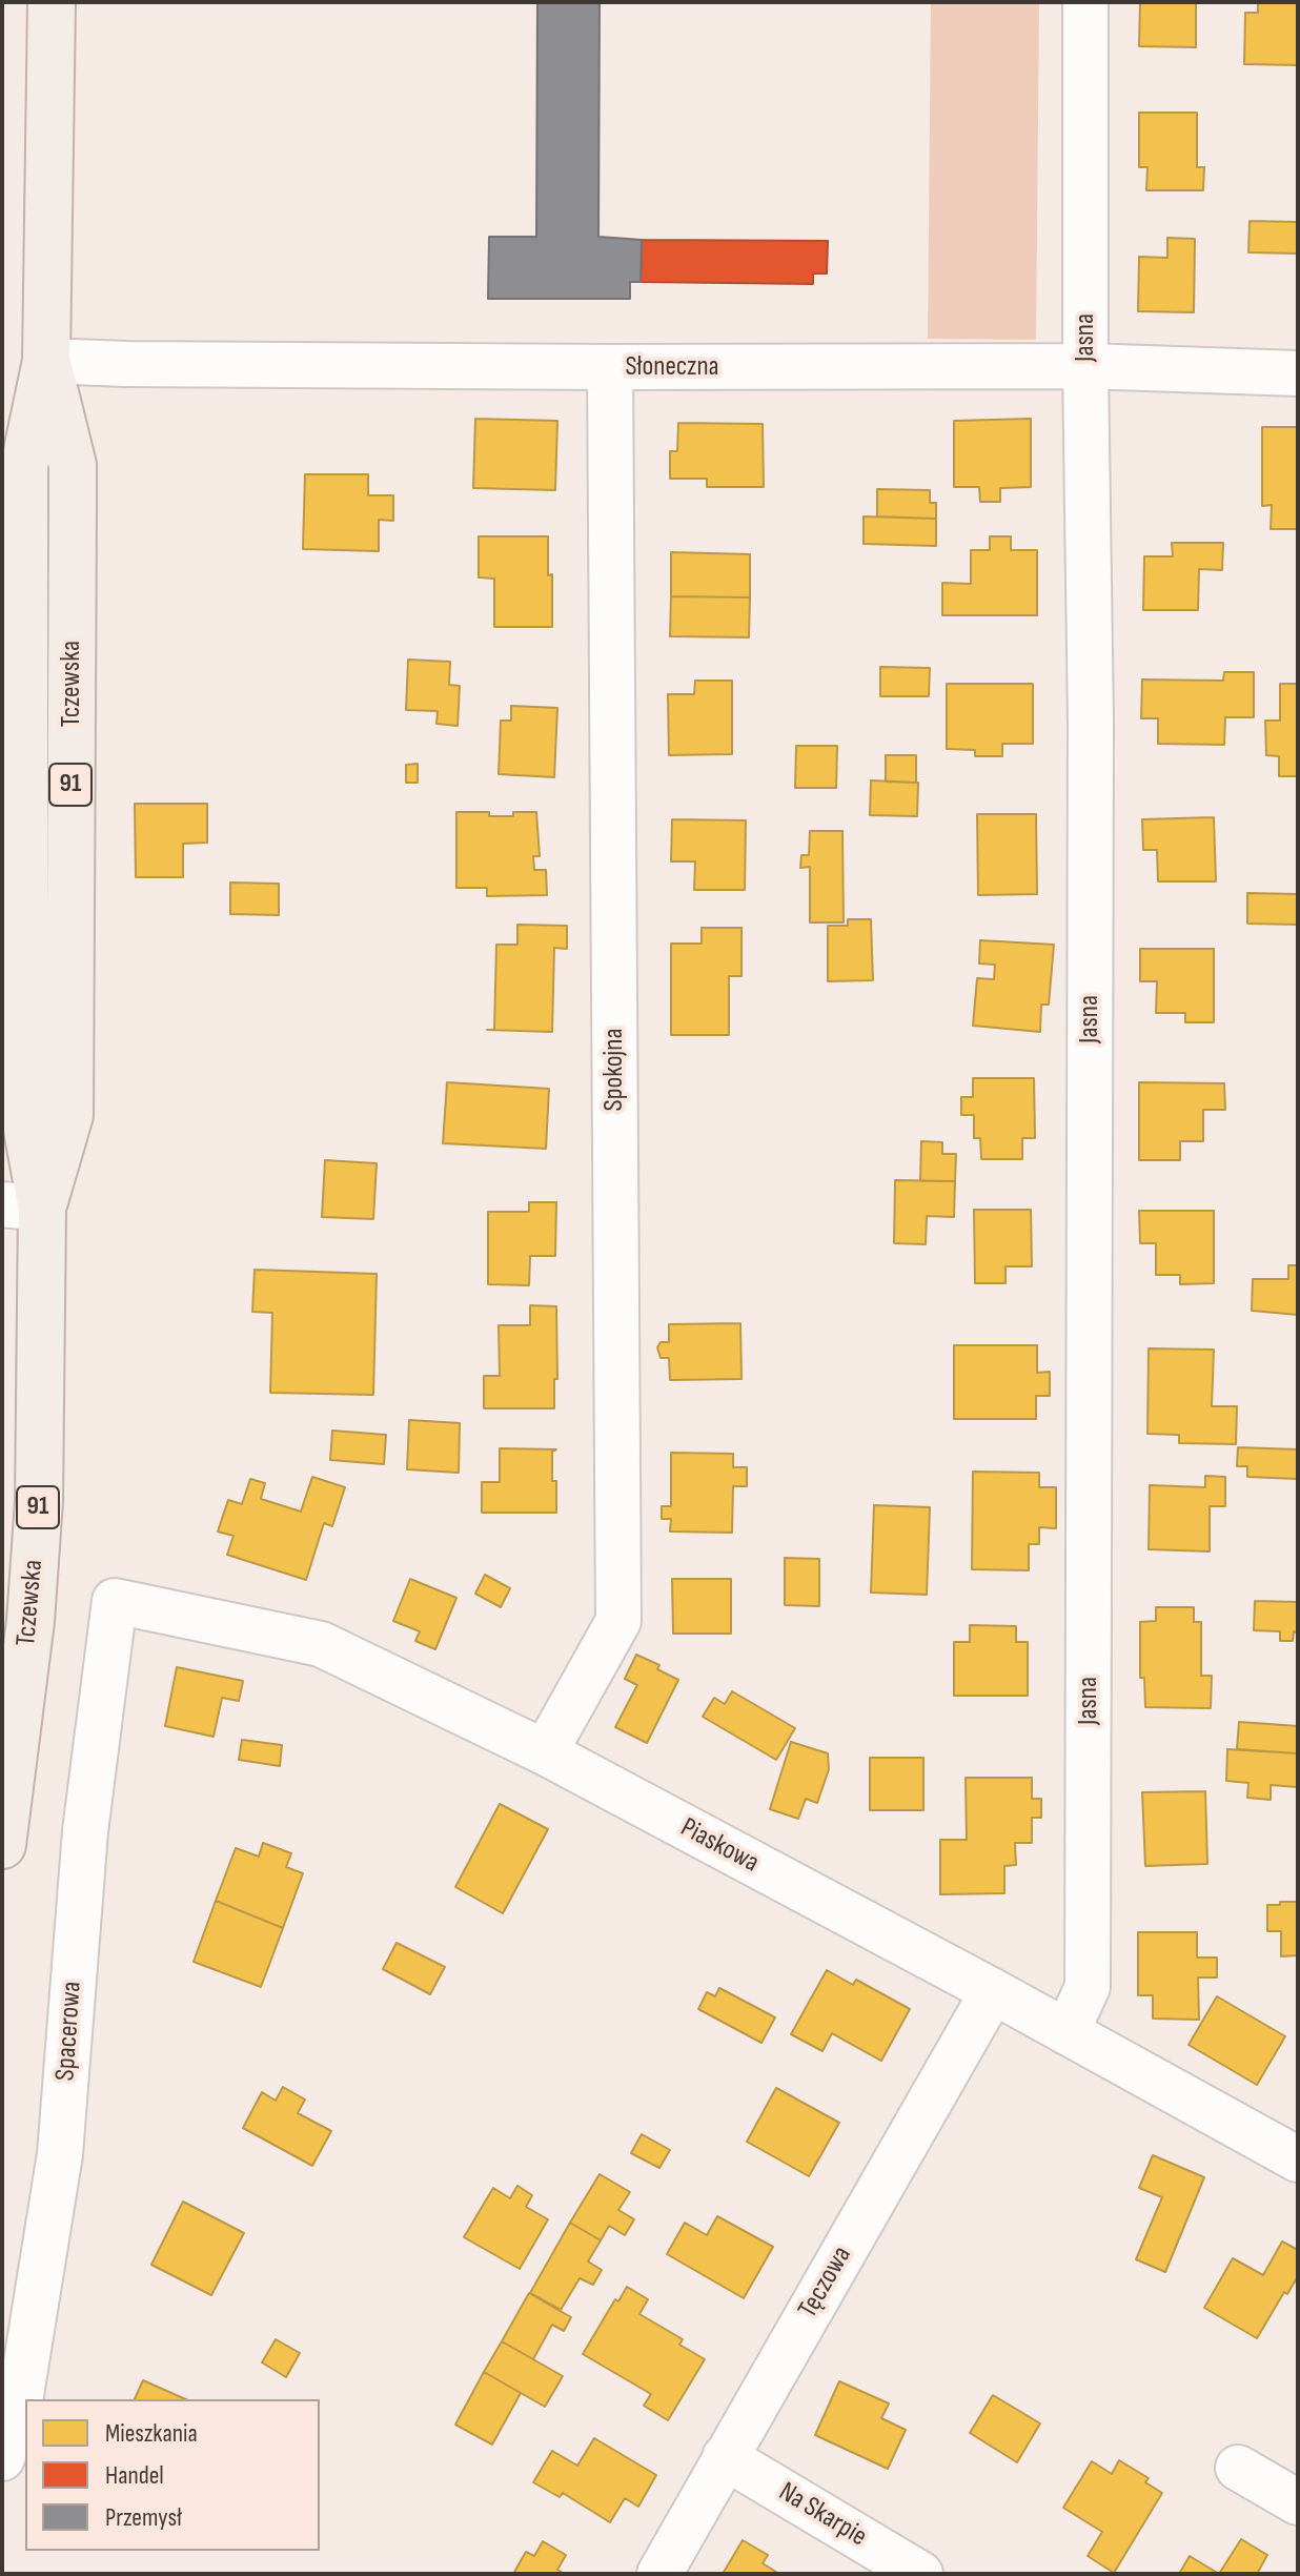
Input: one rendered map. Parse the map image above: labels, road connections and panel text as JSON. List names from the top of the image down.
{
  "streets": {
    "main road": ["Tczewska", "91"],
    "street": [
      "Jasna",
      "Słoneczna",
      "Spokojna",
      "Piaskowa",
      "Spacerowa",
      "Tęczowa",
      "Na Skarpie"
    ]
  },
  "crossings": [
    ["Jasna", "Słoneczna"],
    ["Jasna", "Piaskowa"],
    ["Słoneczna", "Tczewska"],
    ["Słoneczna", "Spokojna"],
    ["Spokojna", "Piaskowa"],
    ["Piaskowa", "Spacerowa"],
    ["Piaskowa", "Tęczowa"],
    ["Tęczowa", "Na Skarpie"]
  ],
  "legend": ["Mieszkania", "Handel", "Przemysł"]
}
